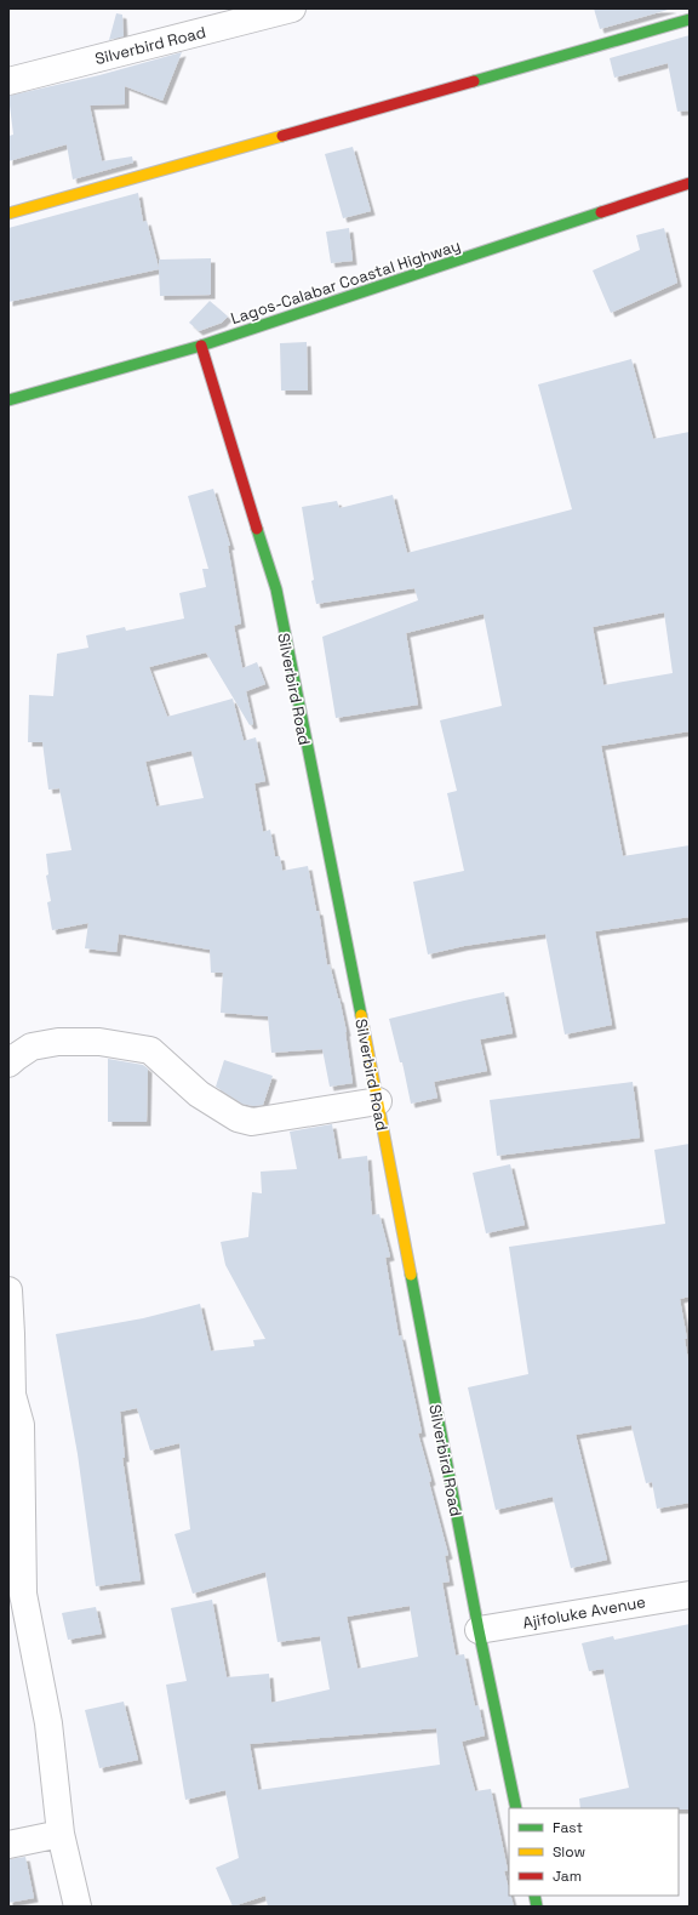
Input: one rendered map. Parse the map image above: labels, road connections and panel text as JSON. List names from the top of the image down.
{
  "streets": {
    "main road": ["Silverbird Road", "Lagos-Calabar Coastal Highway"],
    "street": ["Ajifoluke Avenue"]
  },
  "crossings": [
    ["Silverbird Road", "Lagos-Calabar Coastal Highway"],
    ["Silverbird Road", "Ajifoluke Avenue"]
  ],
  "legend": ["Fast", "Slow", "Jam"]
}
